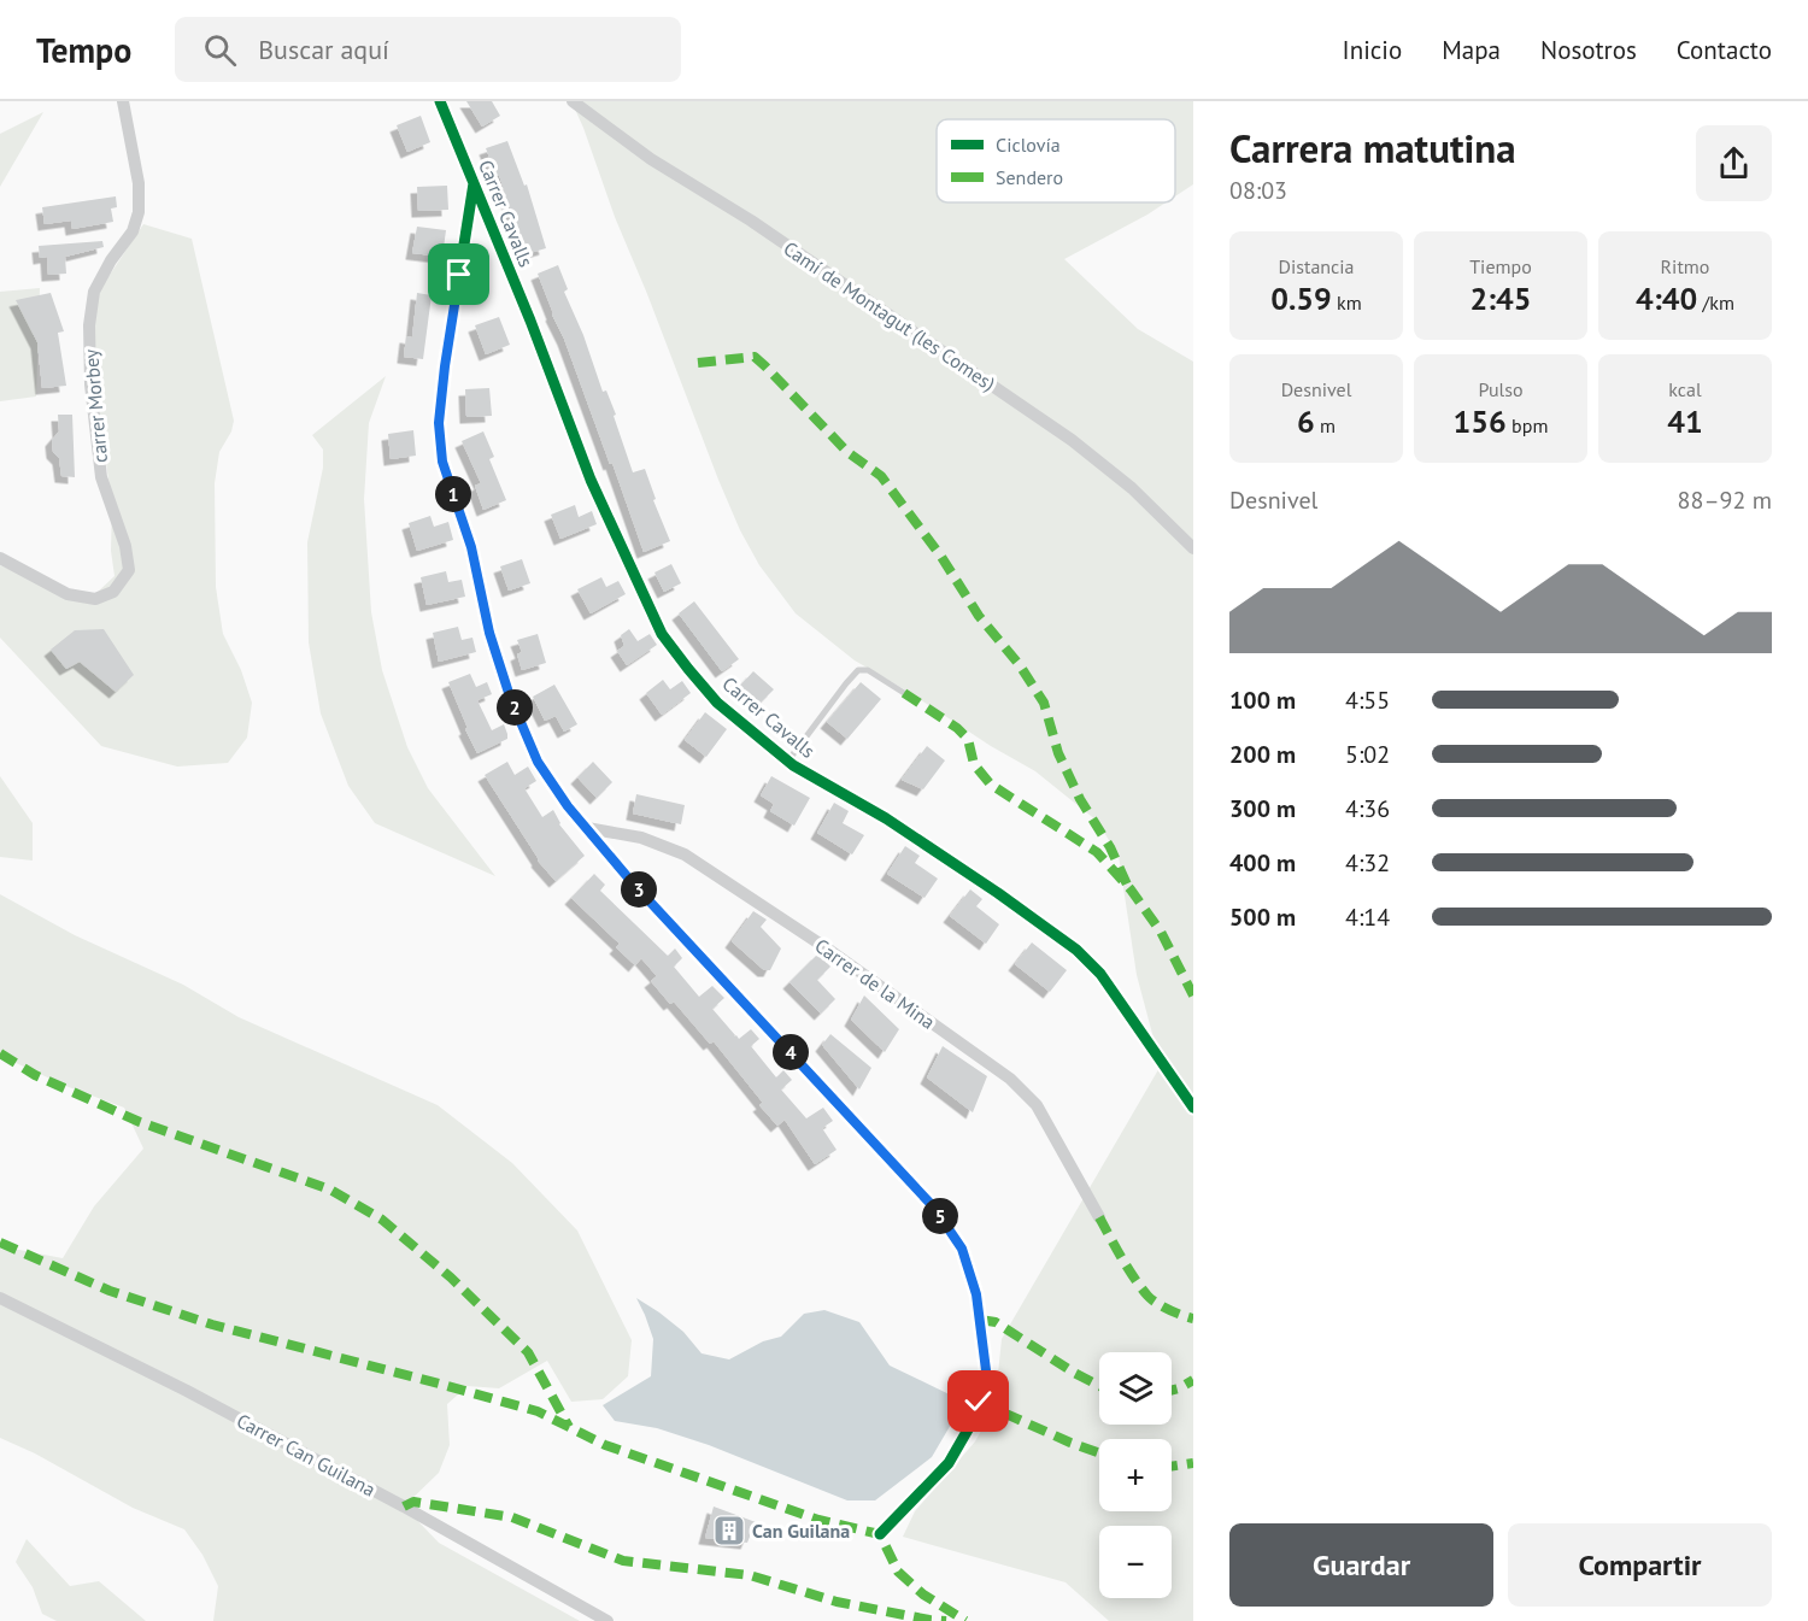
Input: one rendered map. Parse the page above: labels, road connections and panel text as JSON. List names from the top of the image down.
{
  "streets": {
    "street": [
      "Carrer Cavalls",
      "Camí de Montagut (les Comes)",
      "carrer Morbey",
      "Carrer de la Mina",
      "Carrer Can Guilana"
    ]
  },
  "places": {
    "building": ["Can Guilana"]
  },
  "legend": ["Ciclovía", "Sendero"],
  "page": {
    "header": "Tempo",
    "search": "Buscar aquí",
    "nav": [
      "Inicio",
      "Mapa",
      "Nosotros",
      "Contacto"
    ],
    "heading": ["Carrera matutina", "08:03"],
    "stats": [
      ["Distancia", "0.59 km"],
      ["Tiempo", "2:45"],
      ["Ritmo", "4:40 /km"],
      ["Desnivel", "6 m"],
      ["Pulso", "156 bpm"],
      ["kcal", "41"]
    ],
    "chart": ["Desnivel", "88–92 m"],
    "pins": [
      "1",
      "2",
      "3",
      "4",
      "5"
    ],
    "list": [
      {
        "name": "100 m",
        "note": "4:55"
      },
      {
        "name": "200 m",
        "note": "5:02"
      },
      {
        "name": "300 m",
        "note": "4:36"
      },
      {
        "name": "400 m",
        "note": "4:32"
      },
      {
        "name": "500 m",
        "note": "4:14"
      }
    ],
    "map_buttons": ["+", "−"],
    "buttons": ["Guardar", "Compartir"]
  }
}
